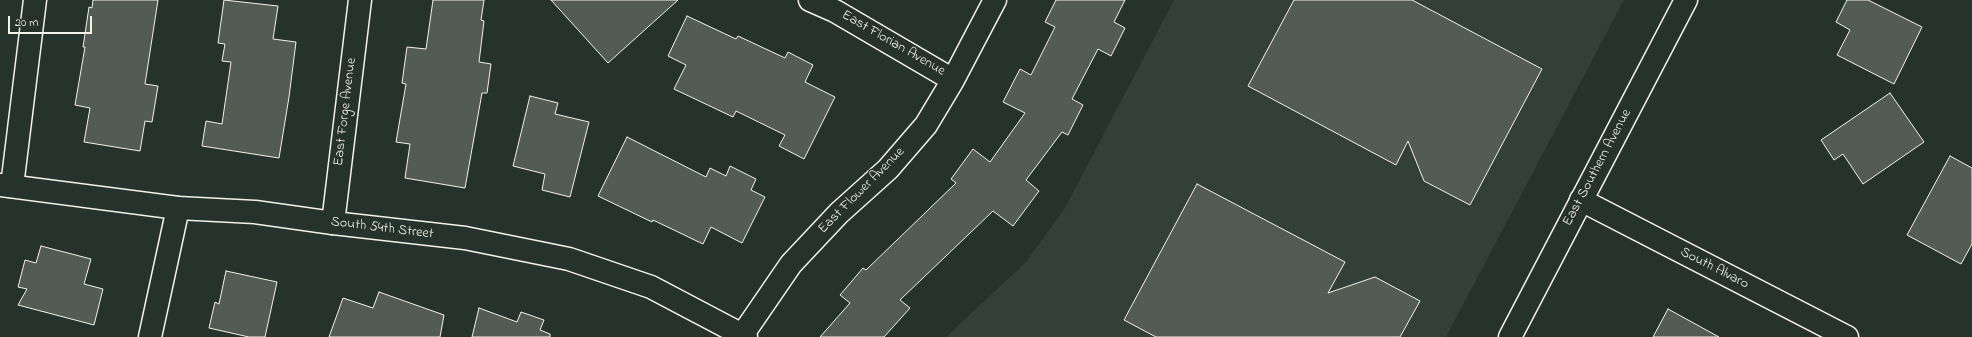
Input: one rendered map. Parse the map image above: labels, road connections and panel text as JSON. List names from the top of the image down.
{
  "streets": {
    "street": [
      "East Florian Avenue",
      "East Forge Avenue",
      "East Southern Avenue",
      "East Flower Avenue",
      "South 54th Street",
      "South Alvaro"
    ]
  },
  "crossings": [
    ["East Florian Avenue", "East Flower Avenue"],
    ["East Forge Avenue", "South 54th Street"],
    ["East Southern Avenue", "South Alvaro"],
    ["East Flower Avenue", "South 54th Street"]
  ],
  "scale_bar": "20 m"
}
